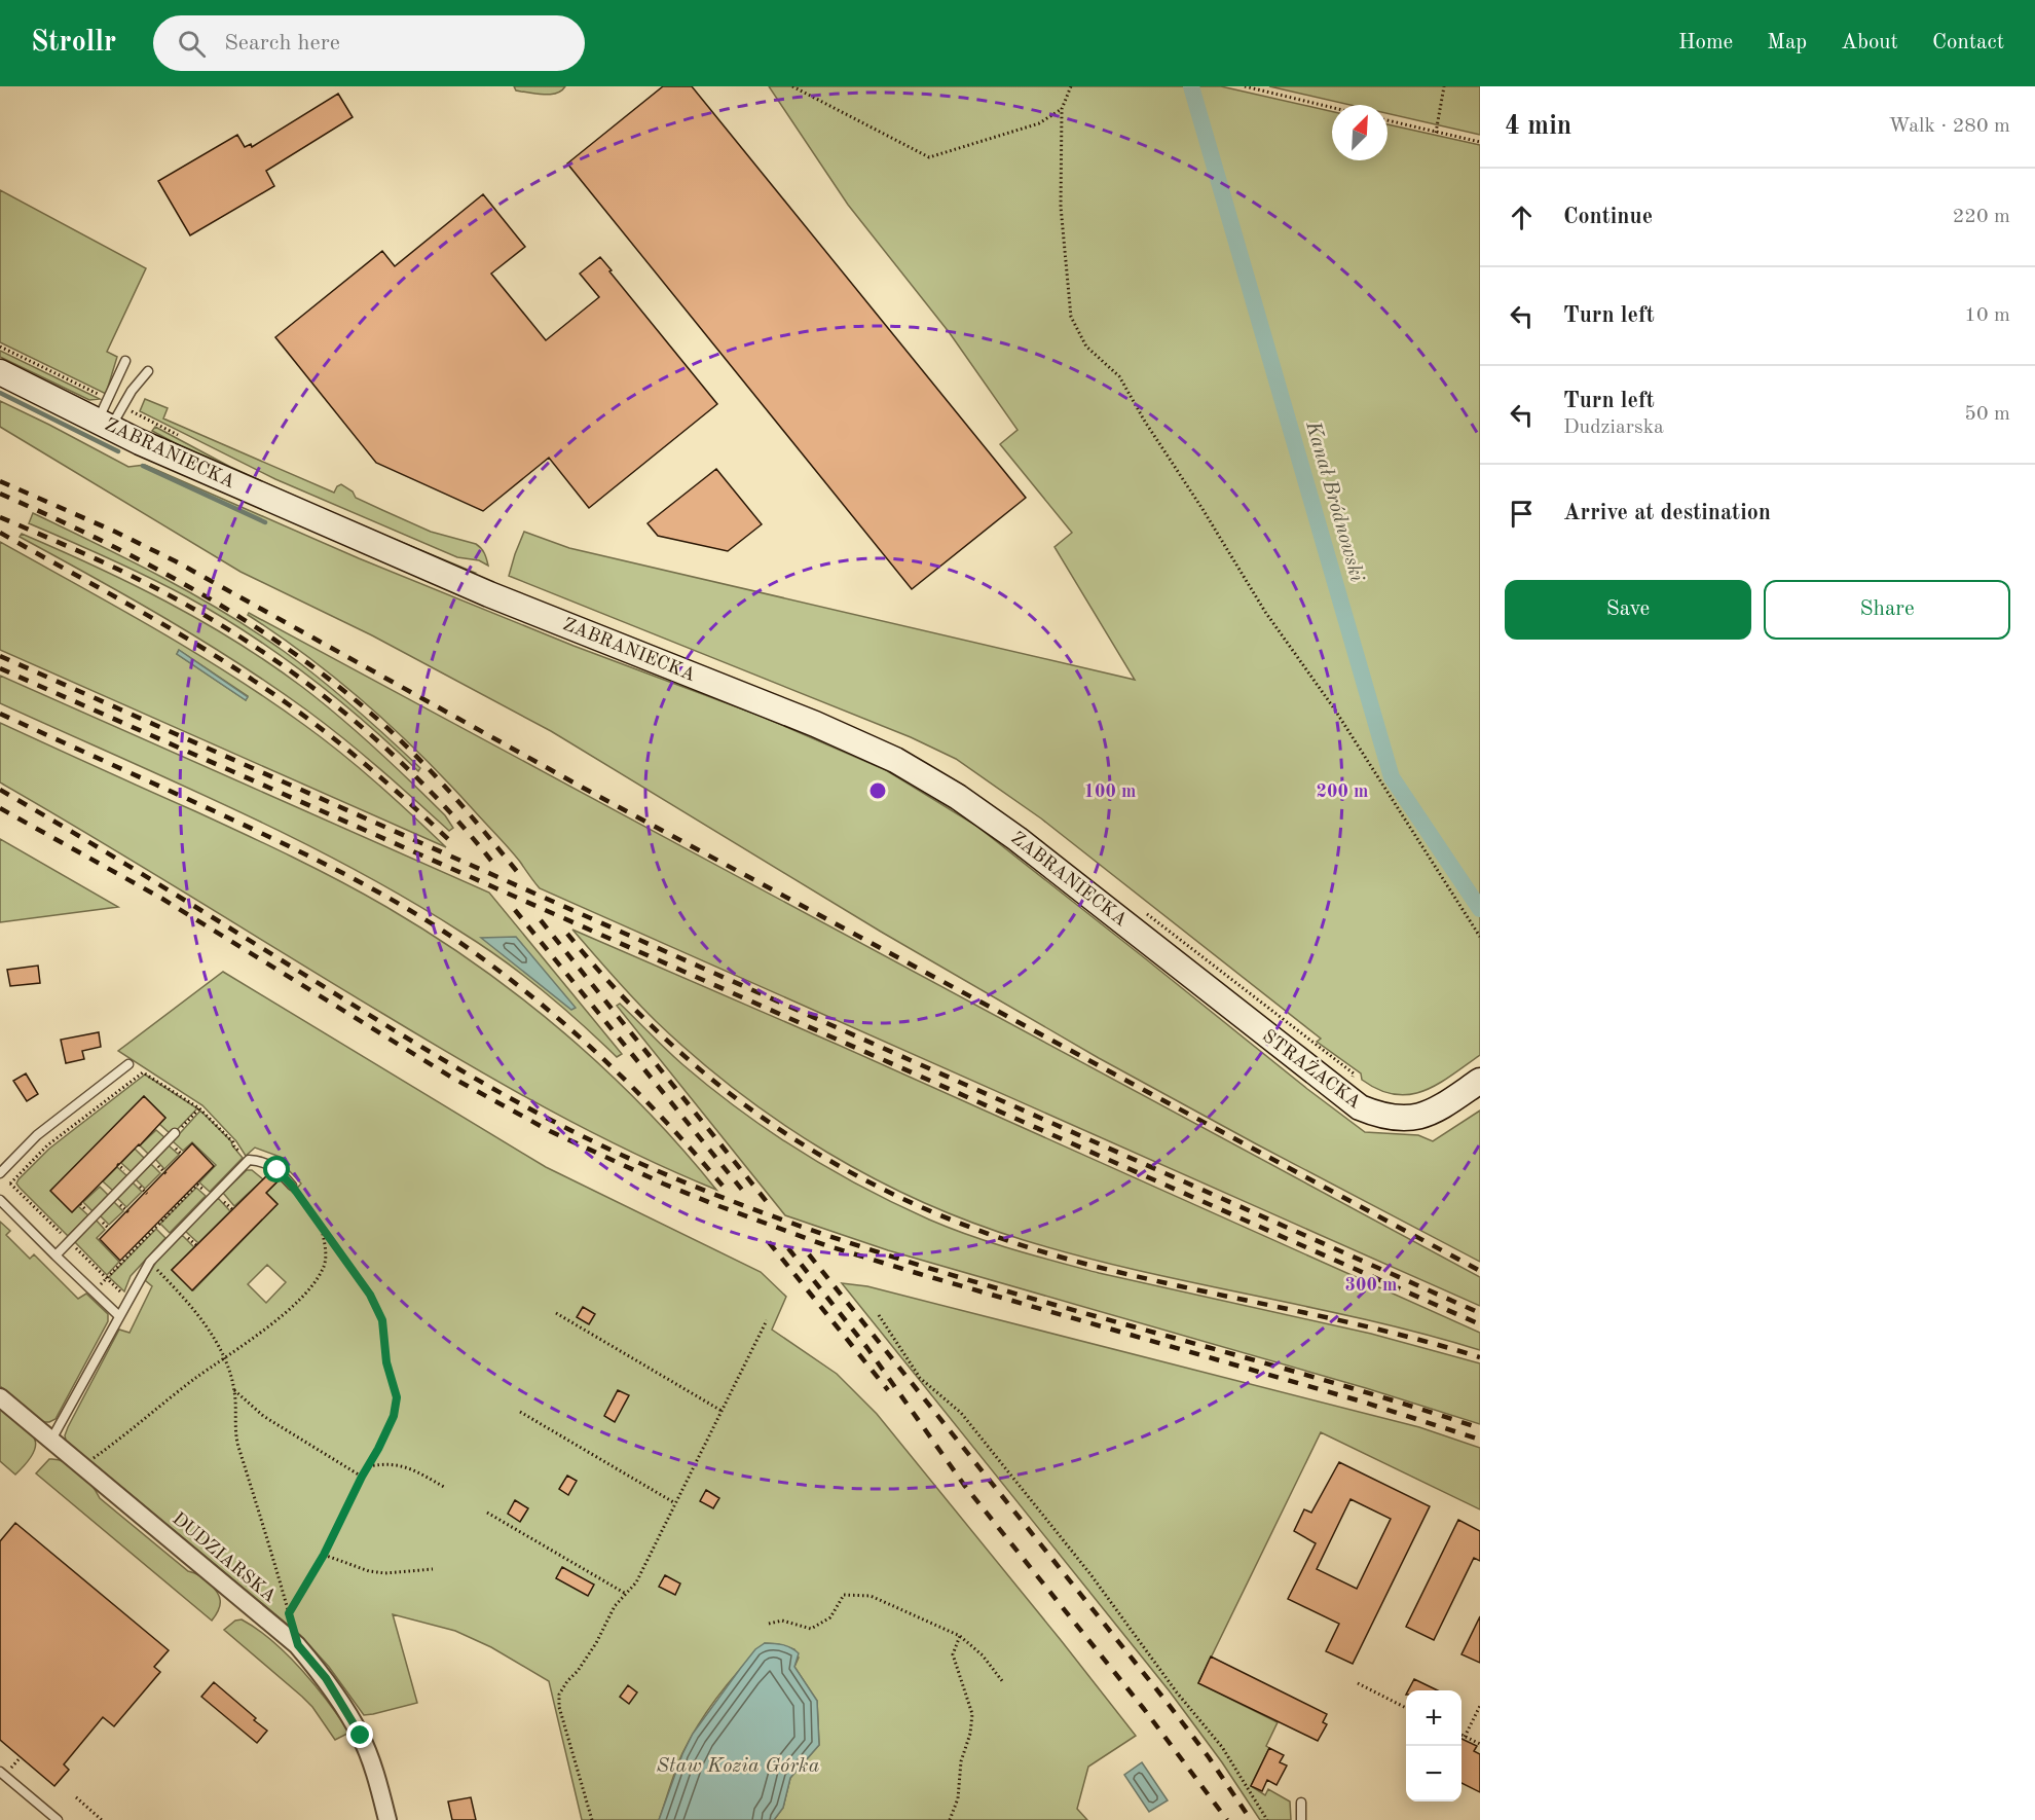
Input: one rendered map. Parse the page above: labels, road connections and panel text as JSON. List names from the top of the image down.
{
  "streets": {
    "main road": ["ZABRANIECKA", "STRAŻACKA"],
    "street": ["DUDZIARSKA"]
  },
  "crossings": [
    ["ZABRANIECKA", "STRAŻACKA"]
  ],
  "water": ["Kanał Bródnowski", "Staw Kozia Górka"],
  "north": "top right",
  "page": {
    "header": "Strollr",
    "search": "Search here",
    "nav": [
      "Home",
      "Map",
      "About",
      "Contact"
    ],
    "heading": ["4 min", "Walk · 280 m"],
    "list": [
      ["Continue", "220 m"],
      ["Turn left", "10 m"],
      ["Turn left", "Dudziarska", "50 m"],
      "Arrive at destination"
    ],
    "buttons": ["Save", "Share"],
    "map_buttons": ["+", "−"]
  },
  "rings": ["100 m", "200 m", "300 m"]
}
